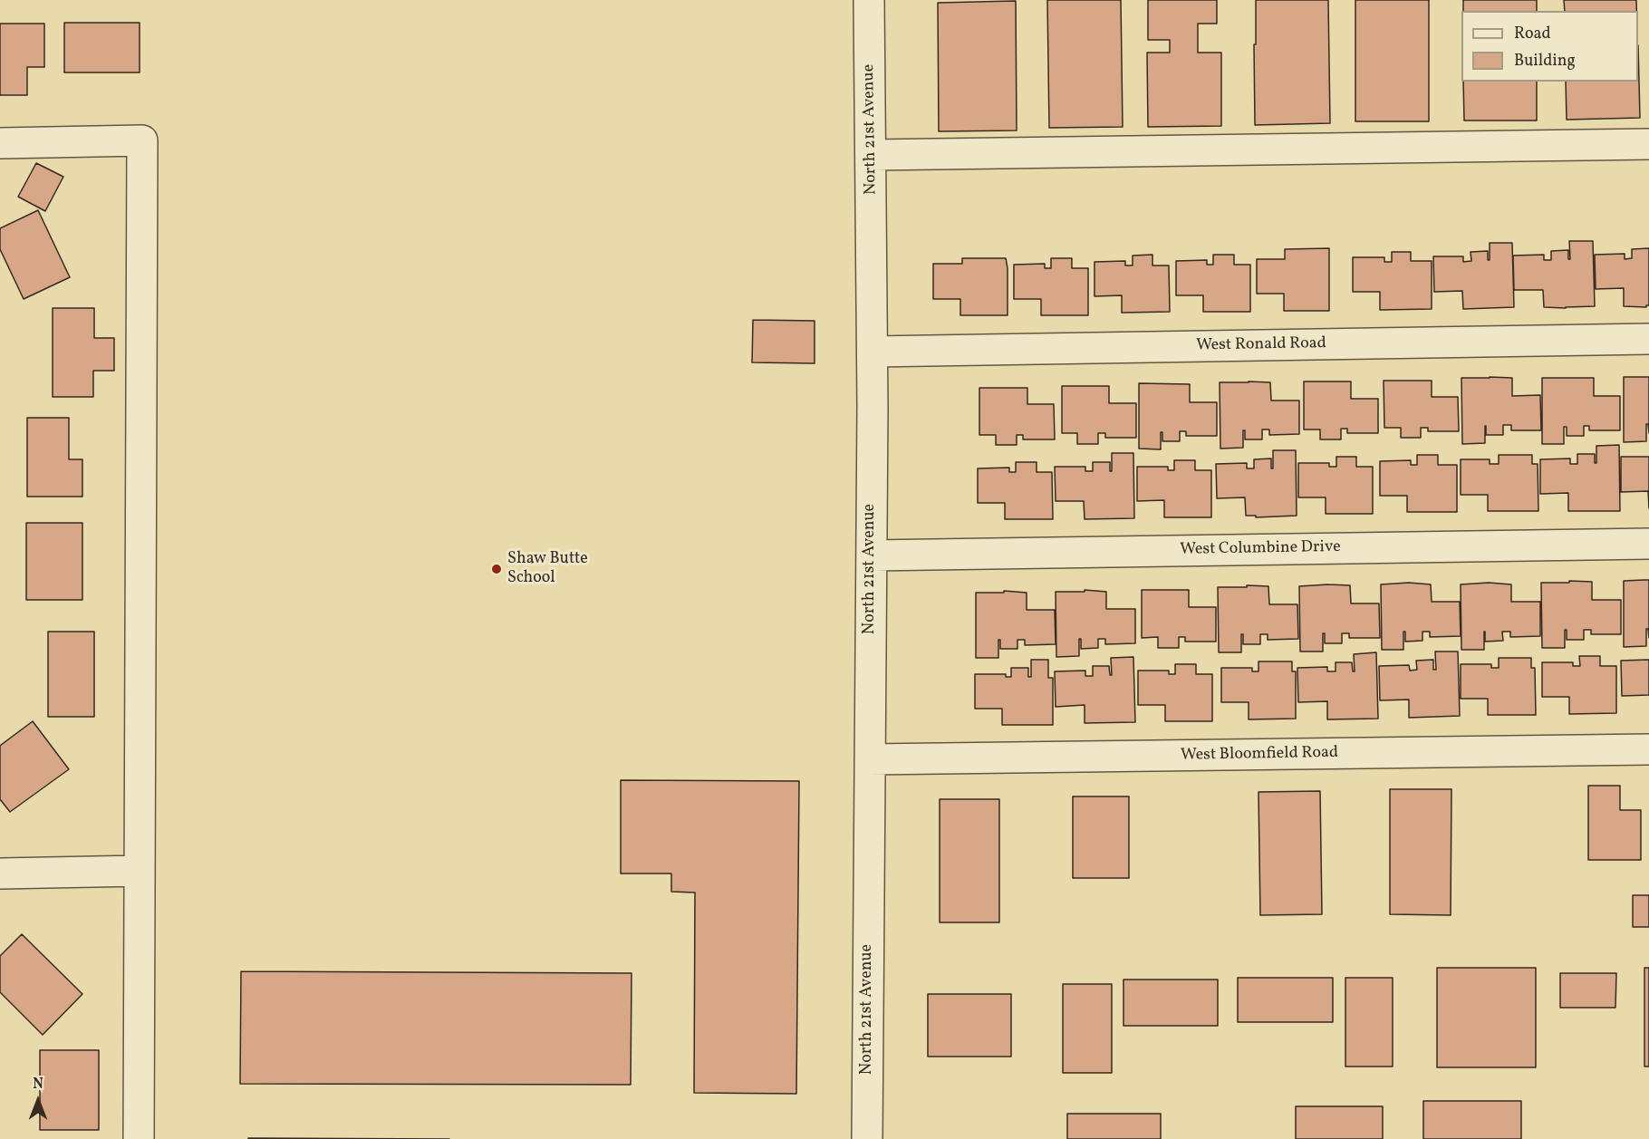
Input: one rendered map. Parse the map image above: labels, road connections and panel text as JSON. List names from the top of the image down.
{
  "streets": {
    "street": [
      "North 21st Avenue",
      "West Ronald Road",
      "West Columbine Drive",
      "West Bloomfield Road"
    ]
  },
  "crossings": [
    ["North 21st Avenue", "West Ronald Road"],
    ["North 21st Avenue", "West Columbine Drive"],
    ["North 21st Avenue", "West Bloomfield Road"]
  ],
  "places": ["Shaw Butte School"],
  "legend": ["Road", "Building"],
  "north": "top"
}
